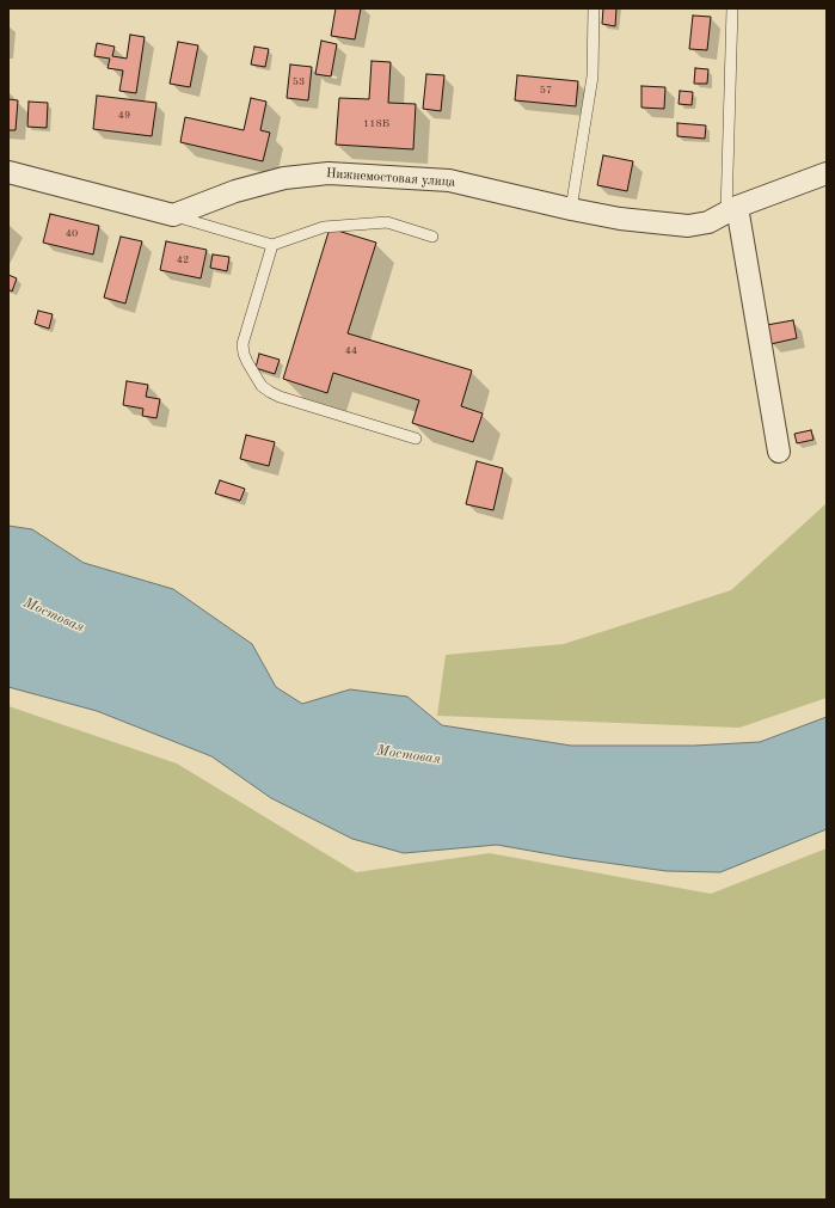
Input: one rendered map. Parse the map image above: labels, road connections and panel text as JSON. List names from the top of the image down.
{
  "streets": {
    "street": ["Нижнемостовая улица"]
  },
  "water": ["Мостовая"],
  "house_numbers": [
    "53",
    "57",
    "49",
    "118Б",
    "40",
    "42",
    "44"
  ]
}
